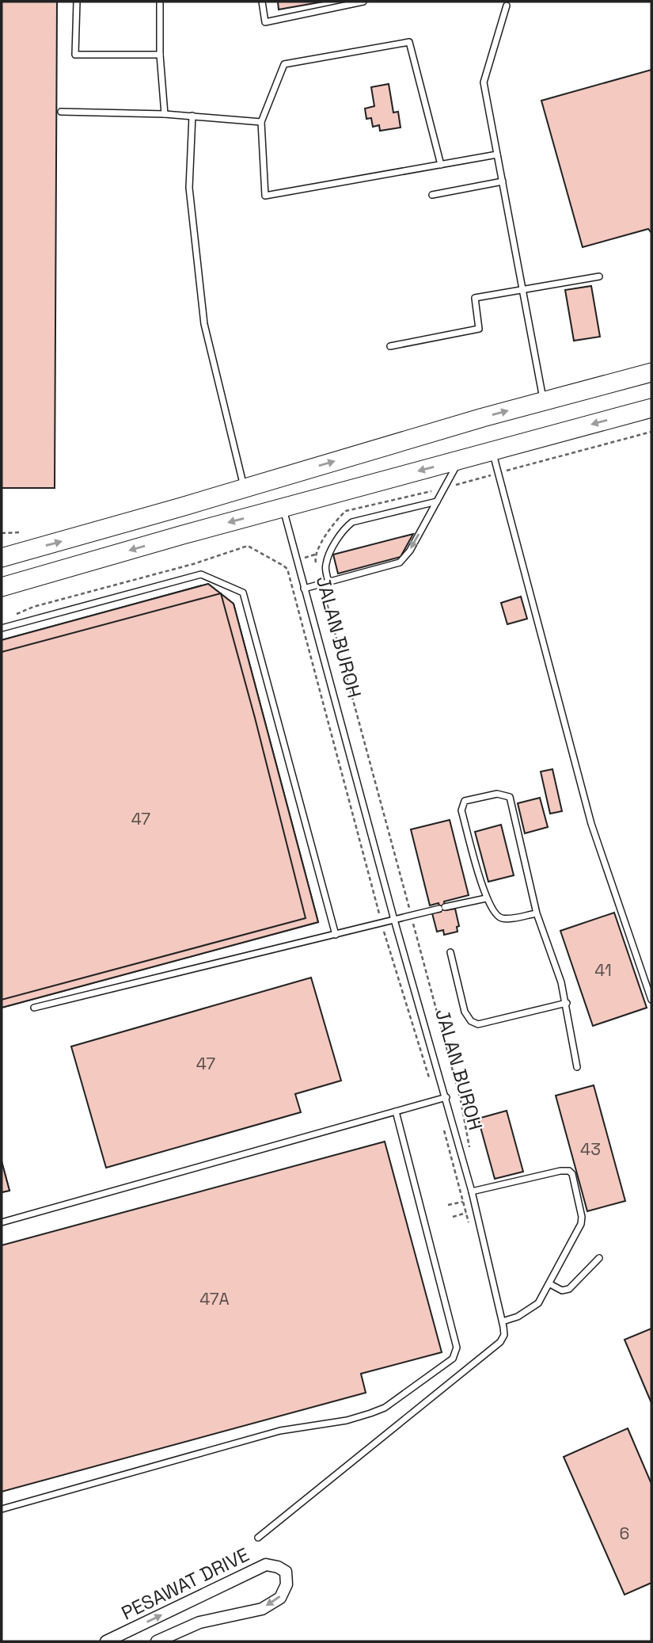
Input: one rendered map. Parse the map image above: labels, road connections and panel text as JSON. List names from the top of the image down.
{
  "streets": {
    "street": ["PESAWAT DRIVE"],
    "lane": ["JALAN BUROH"]
  },
  "house_numbers": [
    "47",
    "41",
    "47",
    "43",
    "47A",
    "6"
  ]
}
